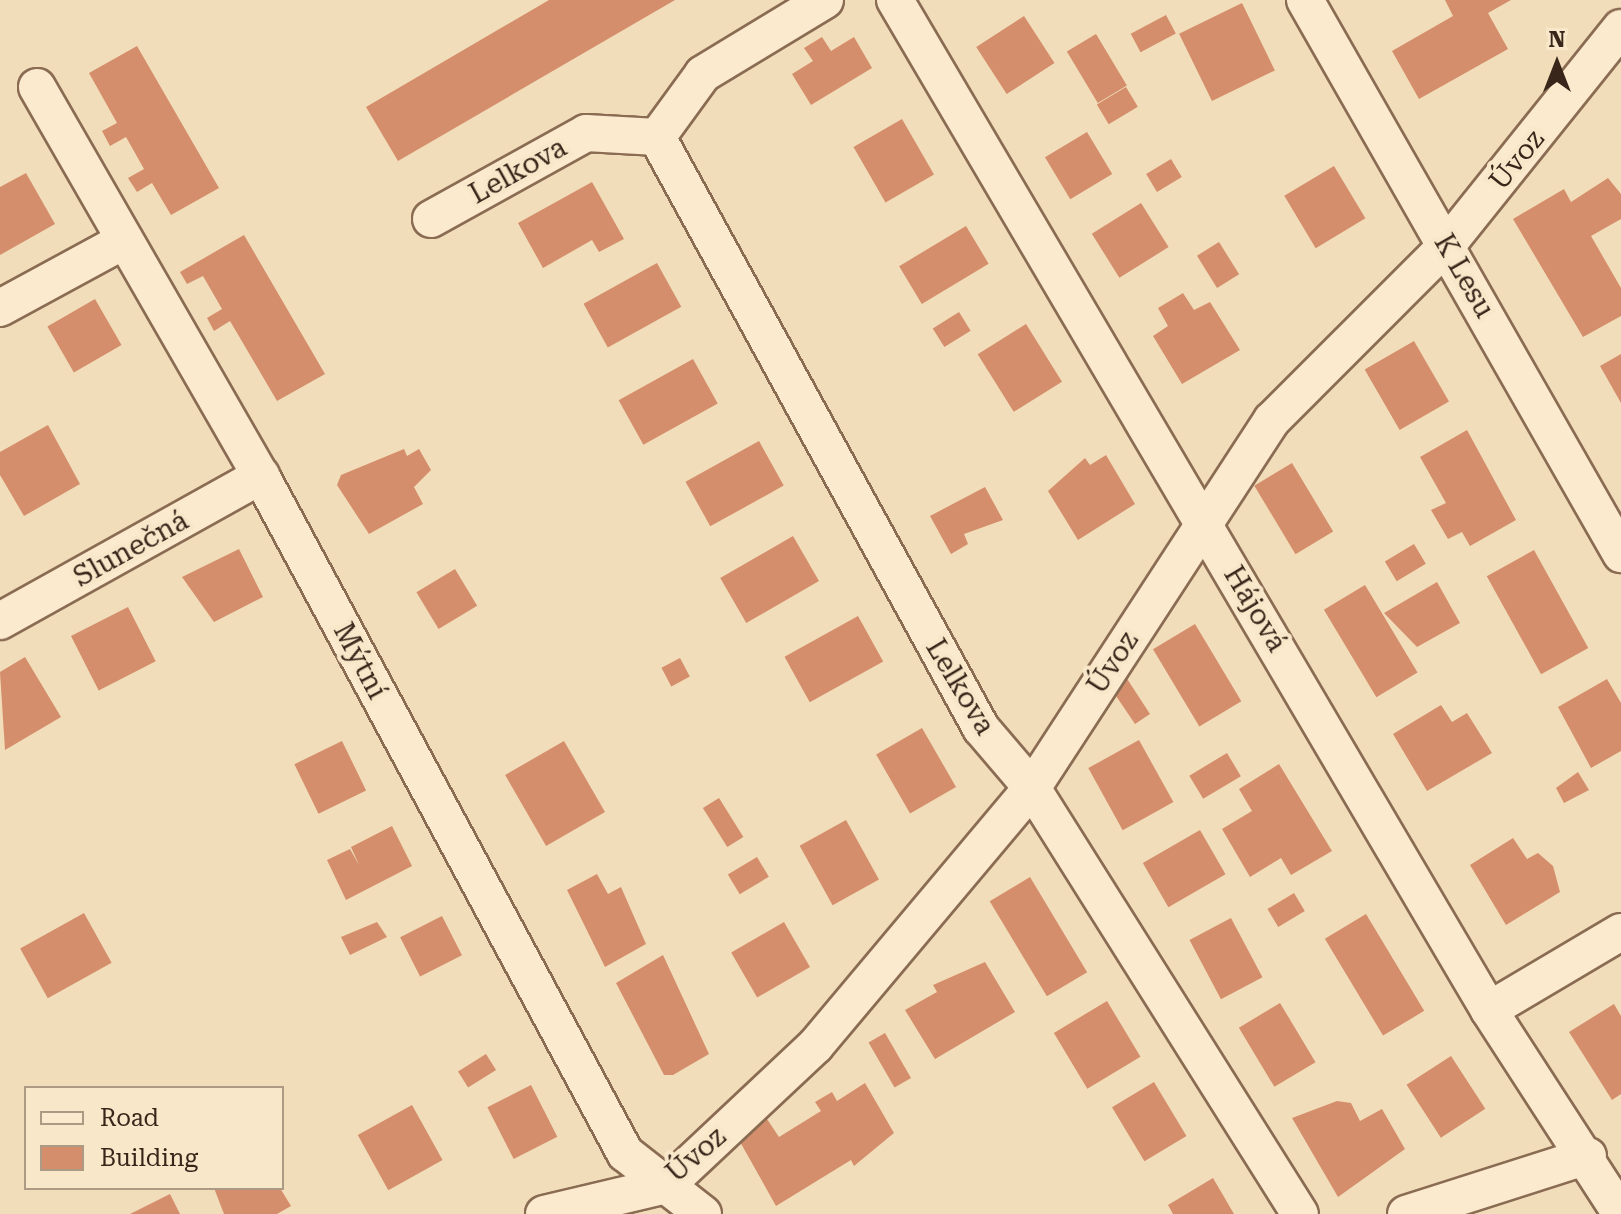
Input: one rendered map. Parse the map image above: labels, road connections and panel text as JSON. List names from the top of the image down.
{
  "streets": {
    "street": [
      "Úvoz",
      "Lelkova",
      "K Lesu",
      "Slunečná",
      "Hájová",
      "Mýtní"
    ]
  },
  "crossings": [
    ["Úvoz", "Lelkova"],
    ["Úvoz", "K Lesu"],
    ["Úvoz", "Hájová"],
    ["Úvoz", "Mýtní"],
    ["Slunečná", "Mýtní"]
  ],
  "legend": ["Road", "Building"],
  "north": "top"
}
